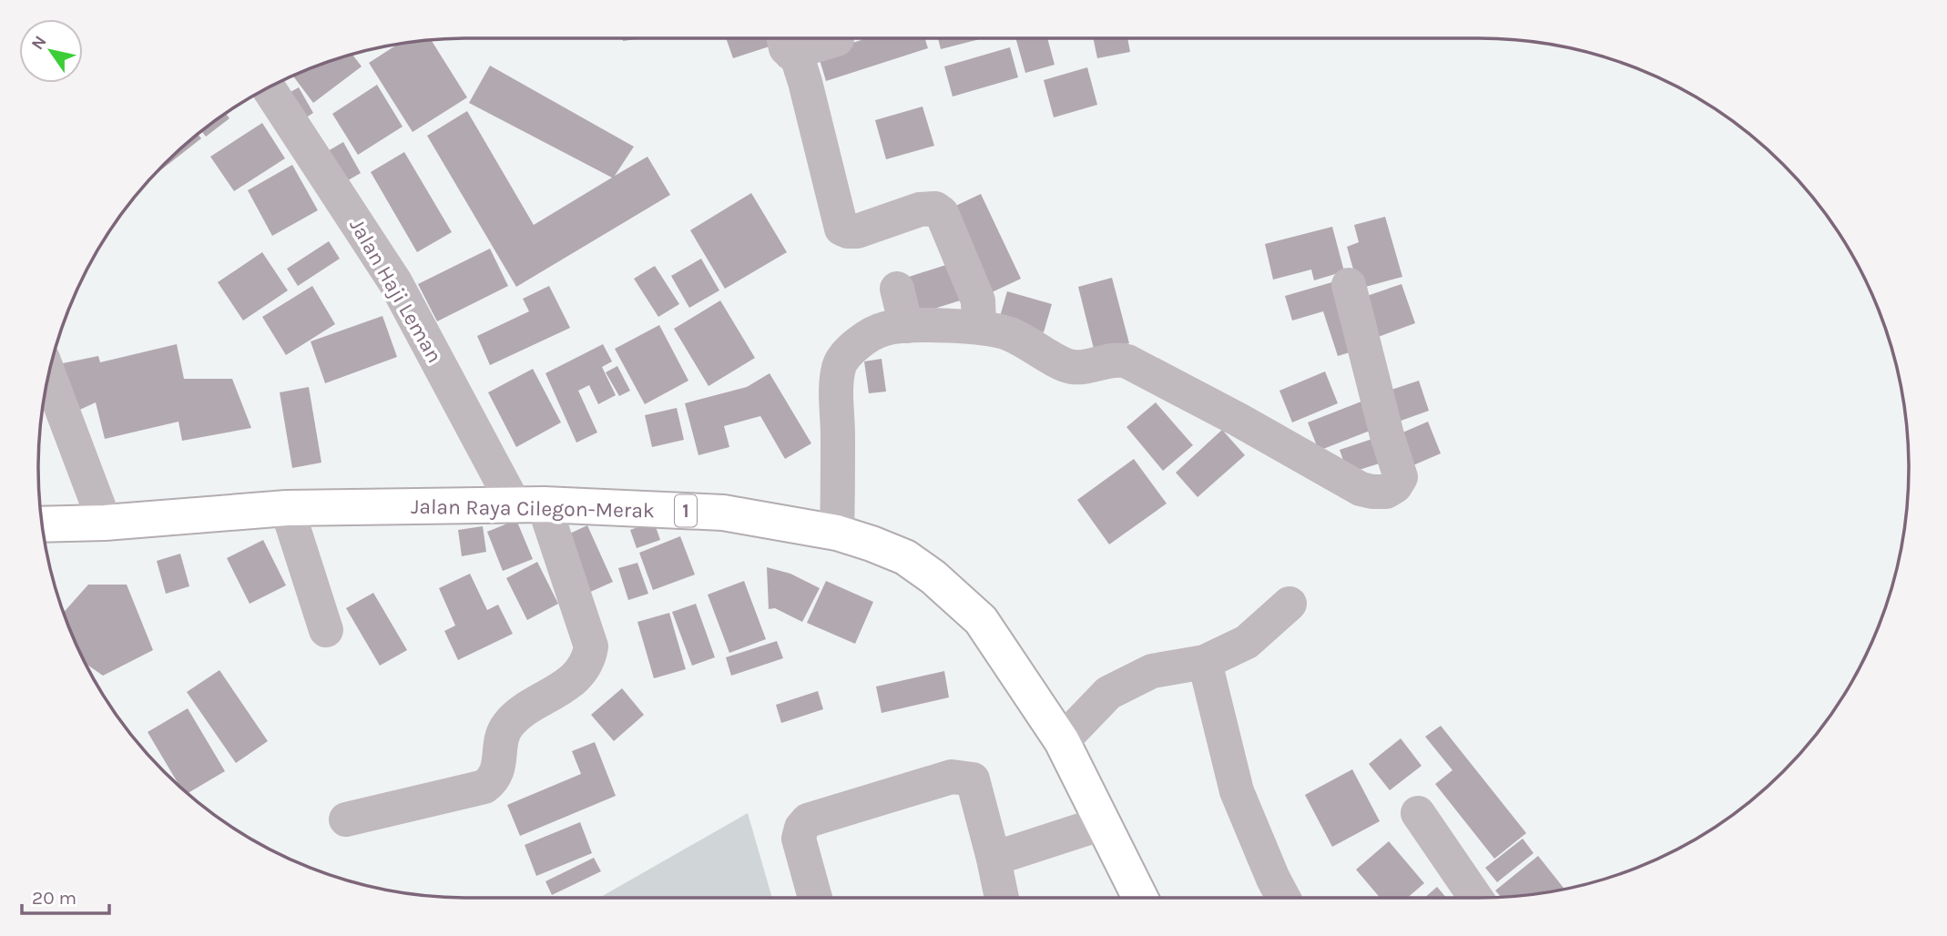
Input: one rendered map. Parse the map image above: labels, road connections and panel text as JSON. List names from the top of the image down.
{
  "streets": {
    "highway": ["Jalan Raya Cilegon-Merak", "1"],
    "street": ["Jalan Haji Leman"]
  },
  "crossings": [
    ["Jalan Haji Leman", "Jalan Raya Cilegon-Merak"]
  ],
  "scale_bar": "20 m",
  "north": "top left"
}
